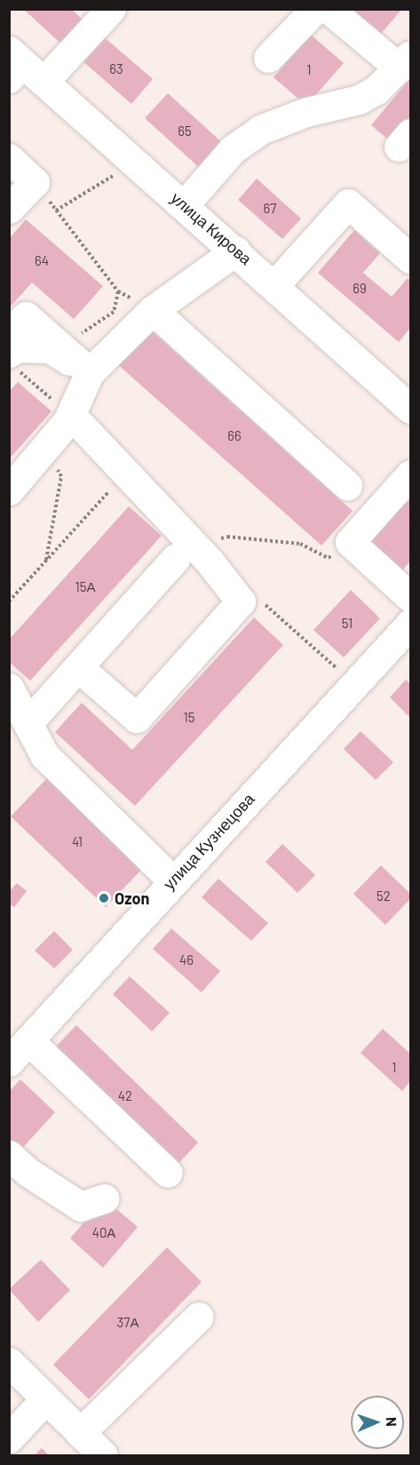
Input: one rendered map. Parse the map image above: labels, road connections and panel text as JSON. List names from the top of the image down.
{
  "streets": {
    "main road": ["улица Кирова", "улица Кузнецова"]
  },
  "places": ["Ozon"],
  "house_numbers": [
    "63",
    "1",
    "65",
    "67",
    "64",
    "69",
    "66",
    "15А",
    "51",
    "15",
    "41",
    "52",
    "46",
    "1",
    "42",
    "40А",
    "37А"
  ],
  "north": "right"
}
